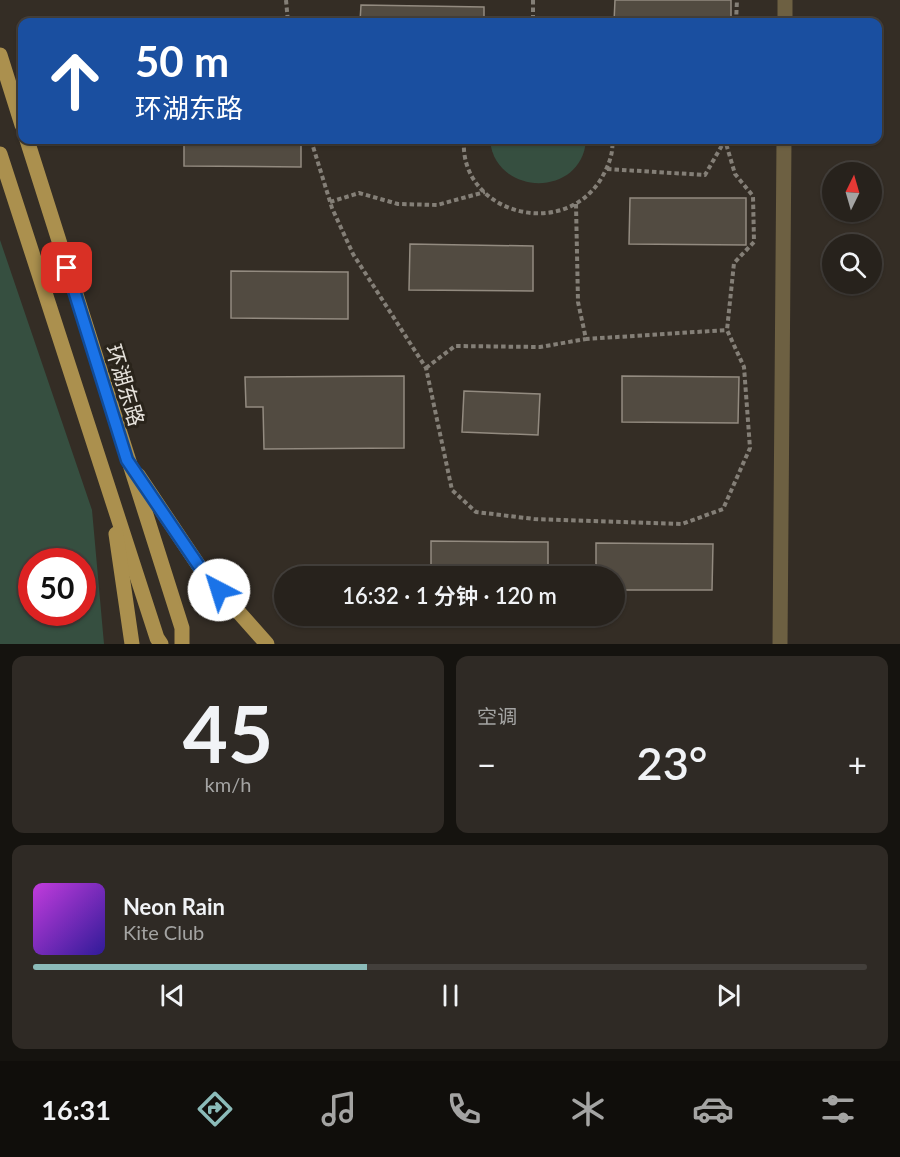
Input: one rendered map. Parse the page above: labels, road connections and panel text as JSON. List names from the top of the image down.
{
  "streets": {
    "main road": ["环湖东路"]
  },
  "north": "top",
  "page": {
    "turn": ["50 m", "环湖东路"],
    "limit": "50",
    "trip": "16:32 · 1 分钟 · 120 m",
    "tile": [
      ["45", "km/h"],
      "空调"
    ],
    "heat": ["−", "23°", "+"],
    "song": ["Neon Rain", "Kite Club"],
    "tabs": "16:31"
  }
}
